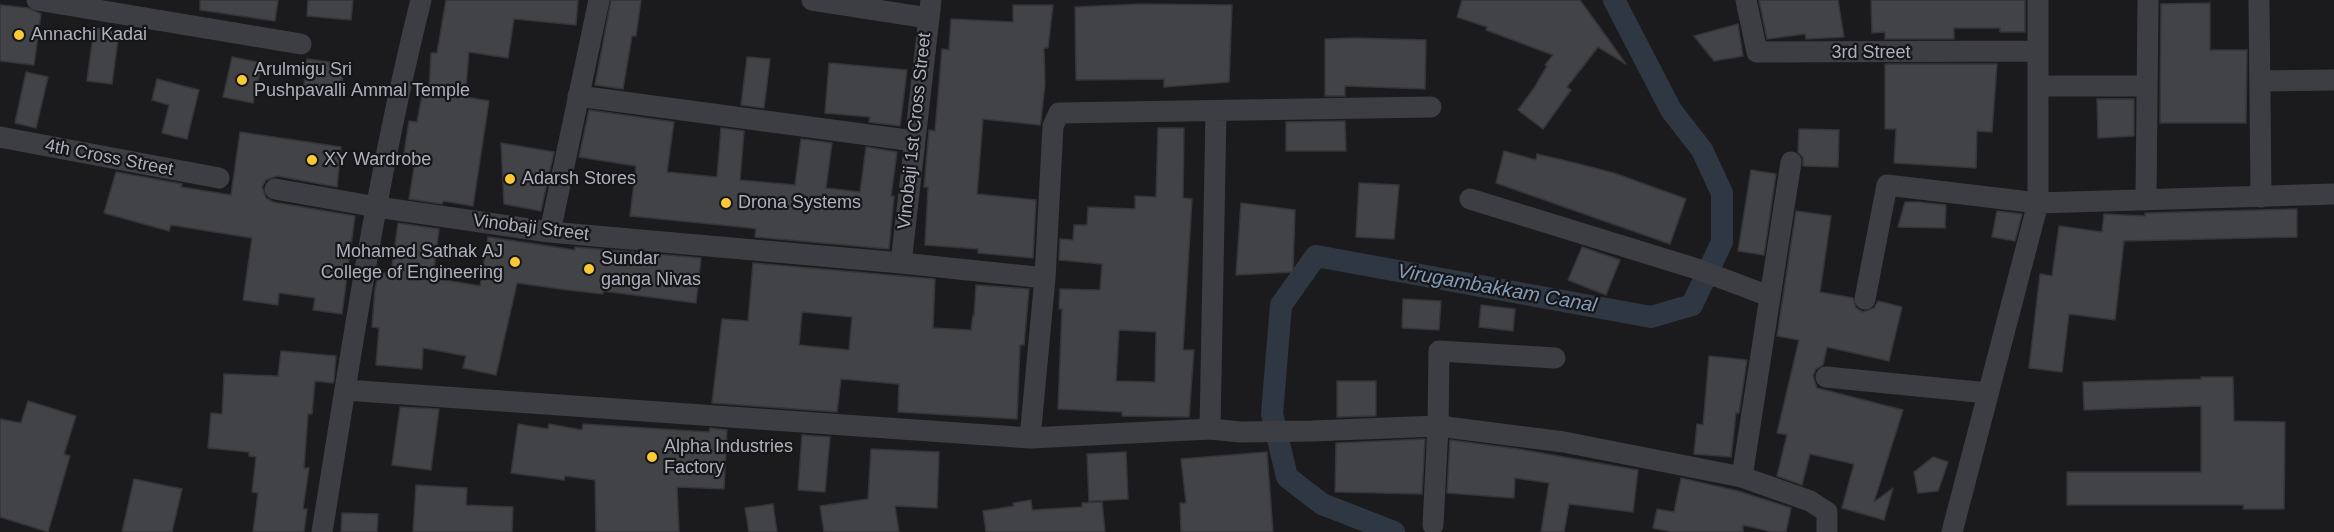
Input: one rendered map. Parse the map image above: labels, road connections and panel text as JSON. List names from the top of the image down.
{
  "streets": {
    "street": [
      "3rd Street",
      "Vinobaji 1st Cross Street",
      "4th Cross Street",
      "Vinobaji Street"
    ]
  },
  "crossings": [
    ["Vinobaji 1st Cross Street", "Vinobaji Street"]
  ],
  "water": ["Virugambakkam Canal"],
  "places": [
    "Annachi Kadai",
    "Arulmigu Sri Pushpavalli Ammal Temple",
    "XY Wardrobe",
    "Adarsh Stores",
    "Drona Systems",
    "Mohamed Sathak AJ College of Engineering",
    "Sundar ganga Nivas",
    "Alpha Industries Factory"
  ]
}
